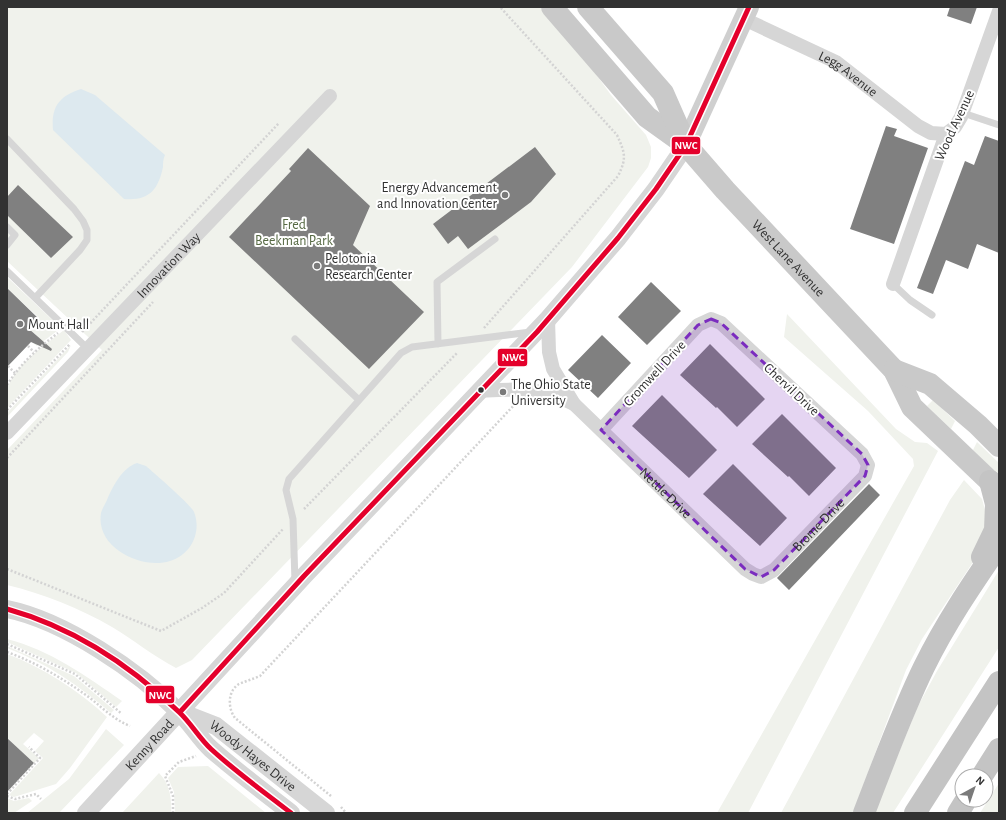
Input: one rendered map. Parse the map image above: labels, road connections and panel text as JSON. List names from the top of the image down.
{
  "streets": {
    "main road": ["West Lane Avenue", "Kenny Road"],
    "street": [
      "Legg Avenue",
      "Wood Avenue",
      "Innovation Way",
      "Gromwell Drive",
      "Chervil Drive",
      "Nettle Drive",
      "Brome Drive",
      "Woody Hayes Drive"
    ]
  },
  "crossings": [
    ["Legg Avenue", "Wood Avenue"],
    ["Legg Avenue", "Kenny Road"],
    ["West Lane Avenue", "Kenny Road"],
    ["Gromwell Drive", "Chervil Drive"],
    ["Gromwell Drive", "Nettle Drive"],
    ["Chervil Drive", "Brome Drive"],
    ["Nettle Drive", "Brome Drive"],
    ["Nettle Drive", "Kenny Road"],
    ["Kenny Road", "Woody Hayes Drive"]
  ],
  "parks": ["Fred Beekman Park"],
  "places": [
    "Energy Advancement and Innovation Center",
    "Pelotonia Research Center",
    "Mount Hall",
    "The Ohio State University"
  ],
  "lines": ["transit line NWC"],
  "north": "top right"
}
